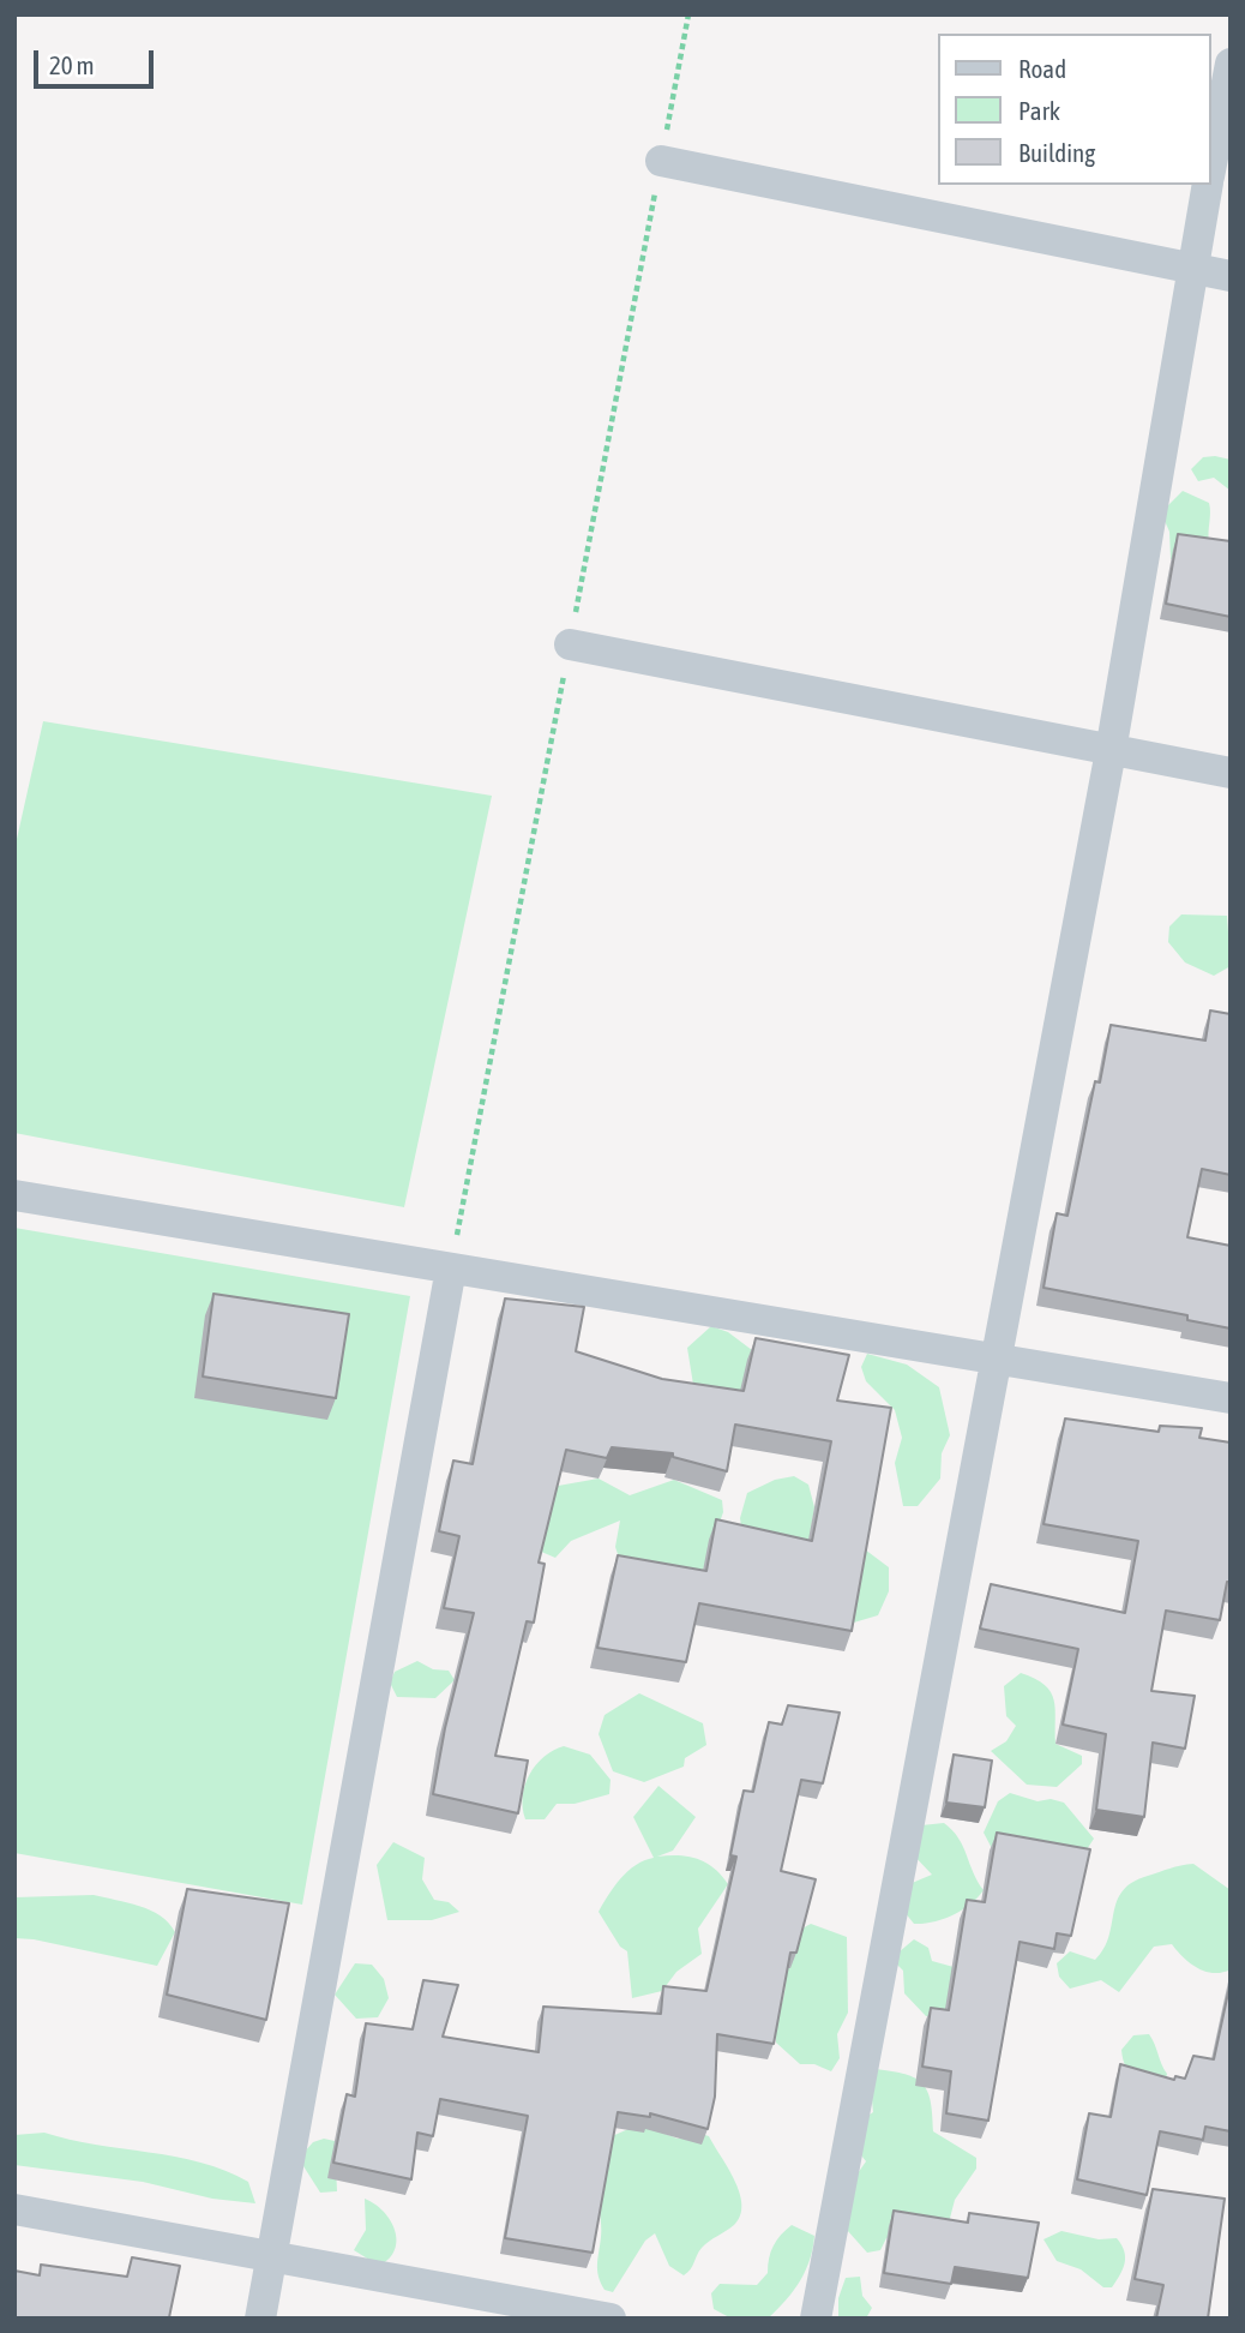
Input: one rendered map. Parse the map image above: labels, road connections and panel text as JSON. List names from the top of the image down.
{
  "legend": ["Road", "Park", "Building"],
  "scale_bar": "20 m"
}
